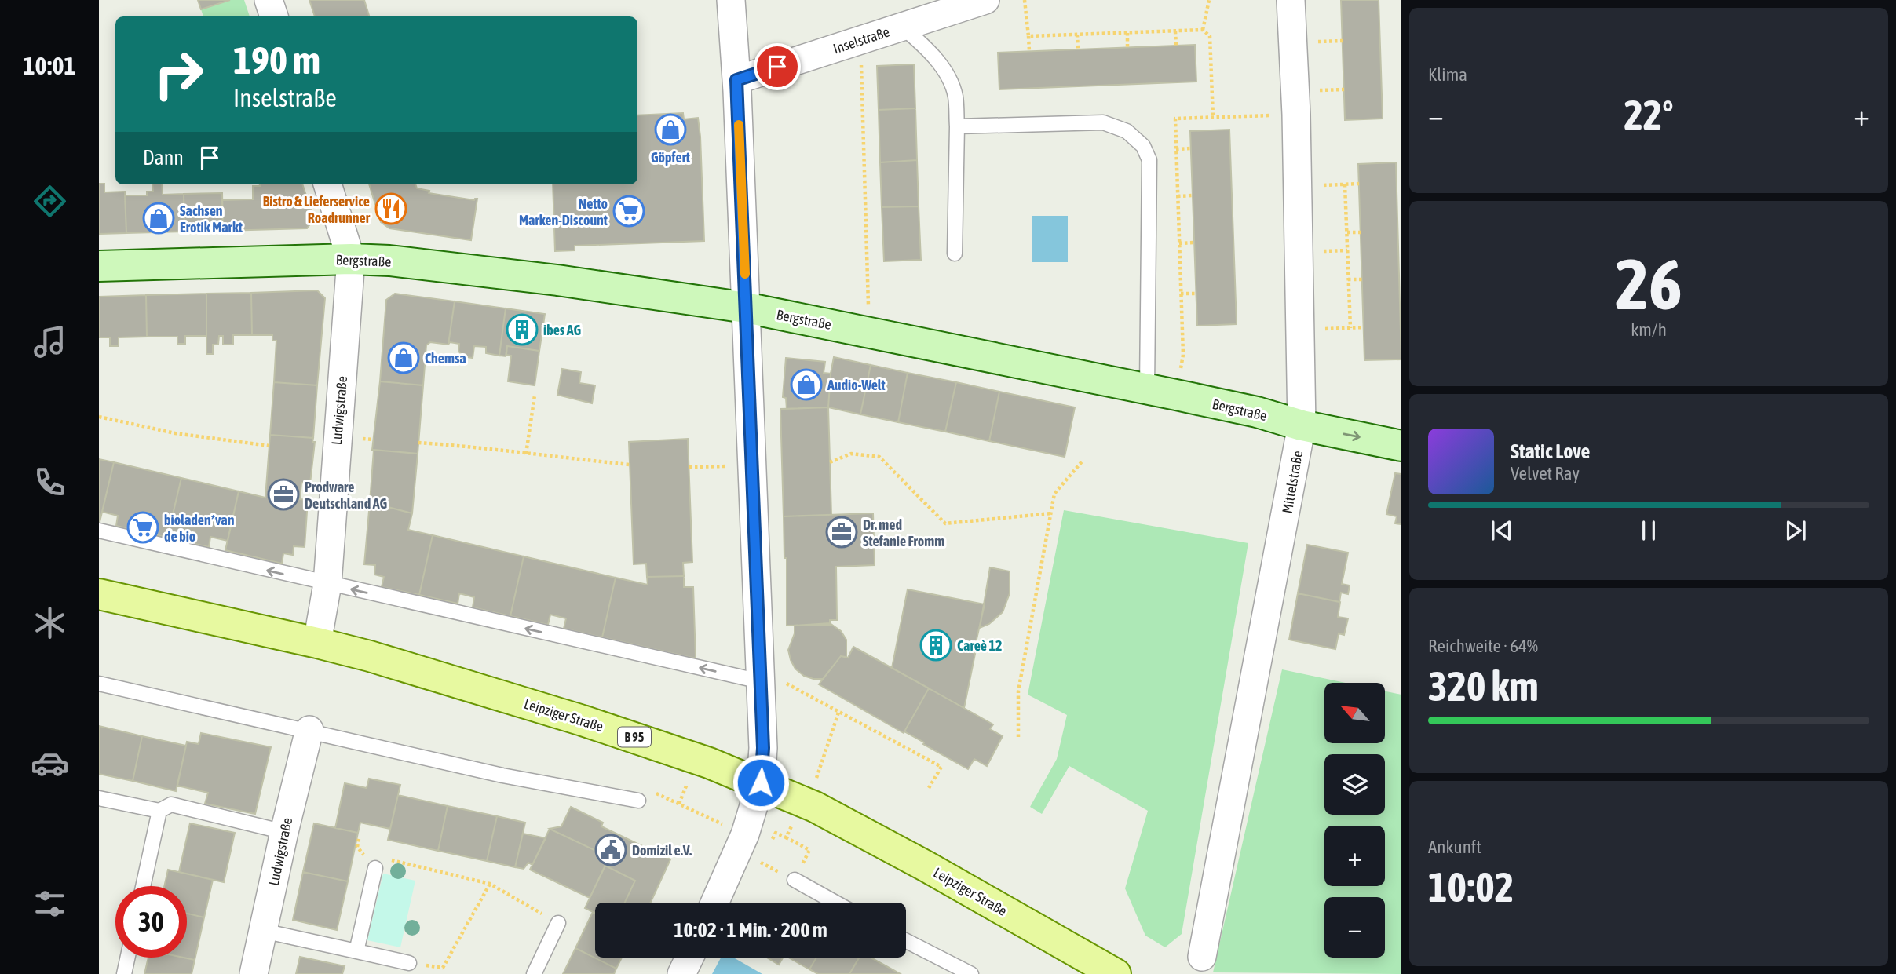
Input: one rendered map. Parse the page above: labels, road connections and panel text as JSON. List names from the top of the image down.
{
  "streets": {
    "main road": ["Bergstraße", "Leipziger Straße", "B 95"],
    "street": ["Inselstraße", "Ludwigstraße", "Mittelstraße"]
  },
  "crossings": [
    ["Bergstraße", "Ludwigstraße"],
    ["Bergstraße", "Mittelstraße"],
    ["Ludwigstraße", "Leipziger Straße"]
  ],
  "places": {
    "shop": [
      "Göpfert",
      "Sachsen Erotik Markt",
      "Chemsa",
      "Audio-Welt"
    ],
    "restaurant": ["Bistro & Lieferservice Roadrunner"],
    "supermarket": ["Netto Marken-Discount", "bioladen*van de bio"],
    "building": ["ibes AG", "Careè 12"],
    "office": ["Prodware Deutschland AG", "Dr. med Stefanie Fromm"],
    "public building": ["Domizil e.V."]
  },
  "north": "top left",
  "page": {
    "tabs": "10:01",
    "tile": [
      "Klima",
      ["26", "km/h"],
      ["Reichweite · 64%", "320 km"],
      ["Ankunft", "10:02"]
    ],
    "turn": ["190 m", "Inselstraße"],
    "heat": ["−", "22°", "+"],
    "then": "Dann",
    "song": ["Static Love", "Velvet Ray"],
    "map_buttons": ["+", "−"],
    "limit": "30",
    "trip": "10:02 · 1 Min. · 200 m"
  }
}
